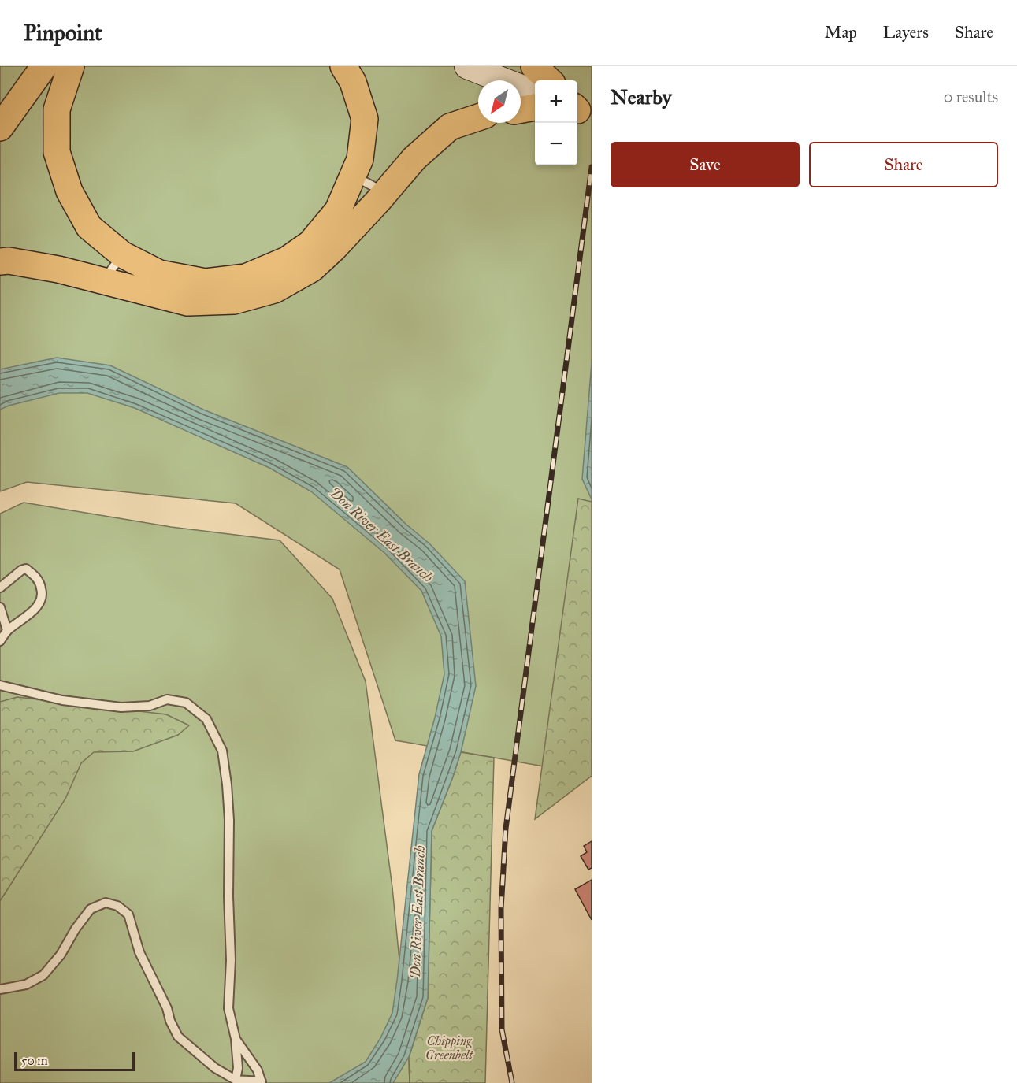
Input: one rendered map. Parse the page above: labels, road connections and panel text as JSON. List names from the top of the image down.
{
  "water": ["Don River East Branch"],
  "parks": ["Chipping Greenbelt"],
  "scale_bar": "50 m",
  "north": "bottom left",
  "page": {
    "header": "Pinpoint",
    "nav": ["Map", "Layers", "Share"],
    "heading": ["Nearby", "0 results"],
    "map_buttons": ["+", "−"],
    "buttons": ["Save", "Share"],
    "scale": "50 m"
  }
}
